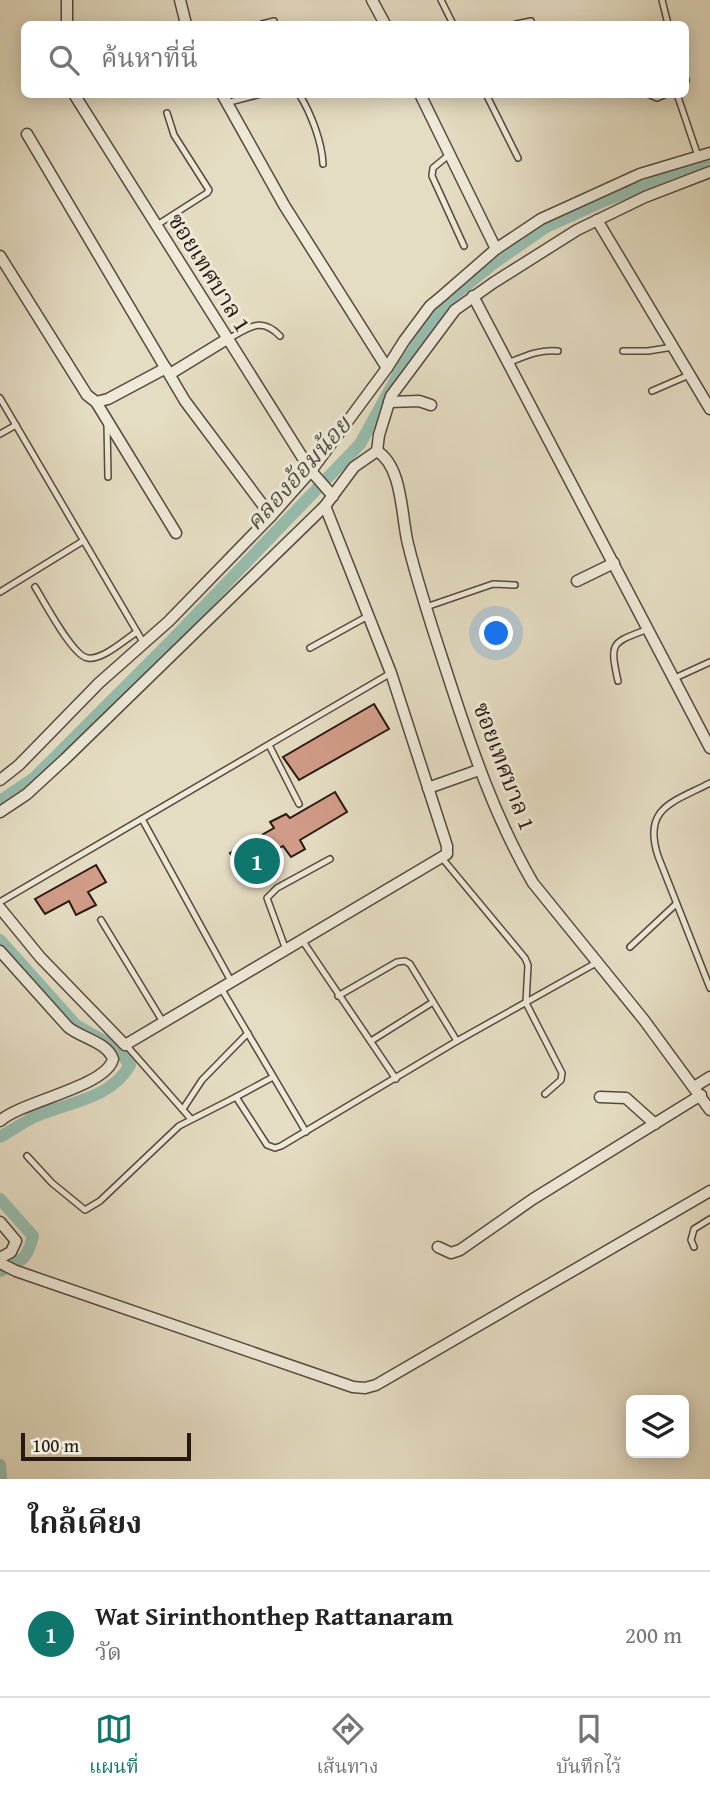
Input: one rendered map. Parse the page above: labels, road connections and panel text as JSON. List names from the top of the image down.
{
  "streets": {
    "street": ["ซอยเทศบาล 1"]
  },
  "water": ["คลองอ้อมน้อย"],
  "scale_bar": "100 m",
  "page": {
    "search": "ค้นหาที่นี่",
    "pins": "1",
    "scale": "100 m",
    "heading": "ใกล้เคียง",
    "list": [
      {
        "mark": "1",
        "name": "Wat Sirinthonthep Rattanaram",
        "note": "วัด",
        "value": "200 m"
      }
    ],
    "nav": ["แผนที่", "เส้นทาง", "บันทึกไว้"]
  }
}
